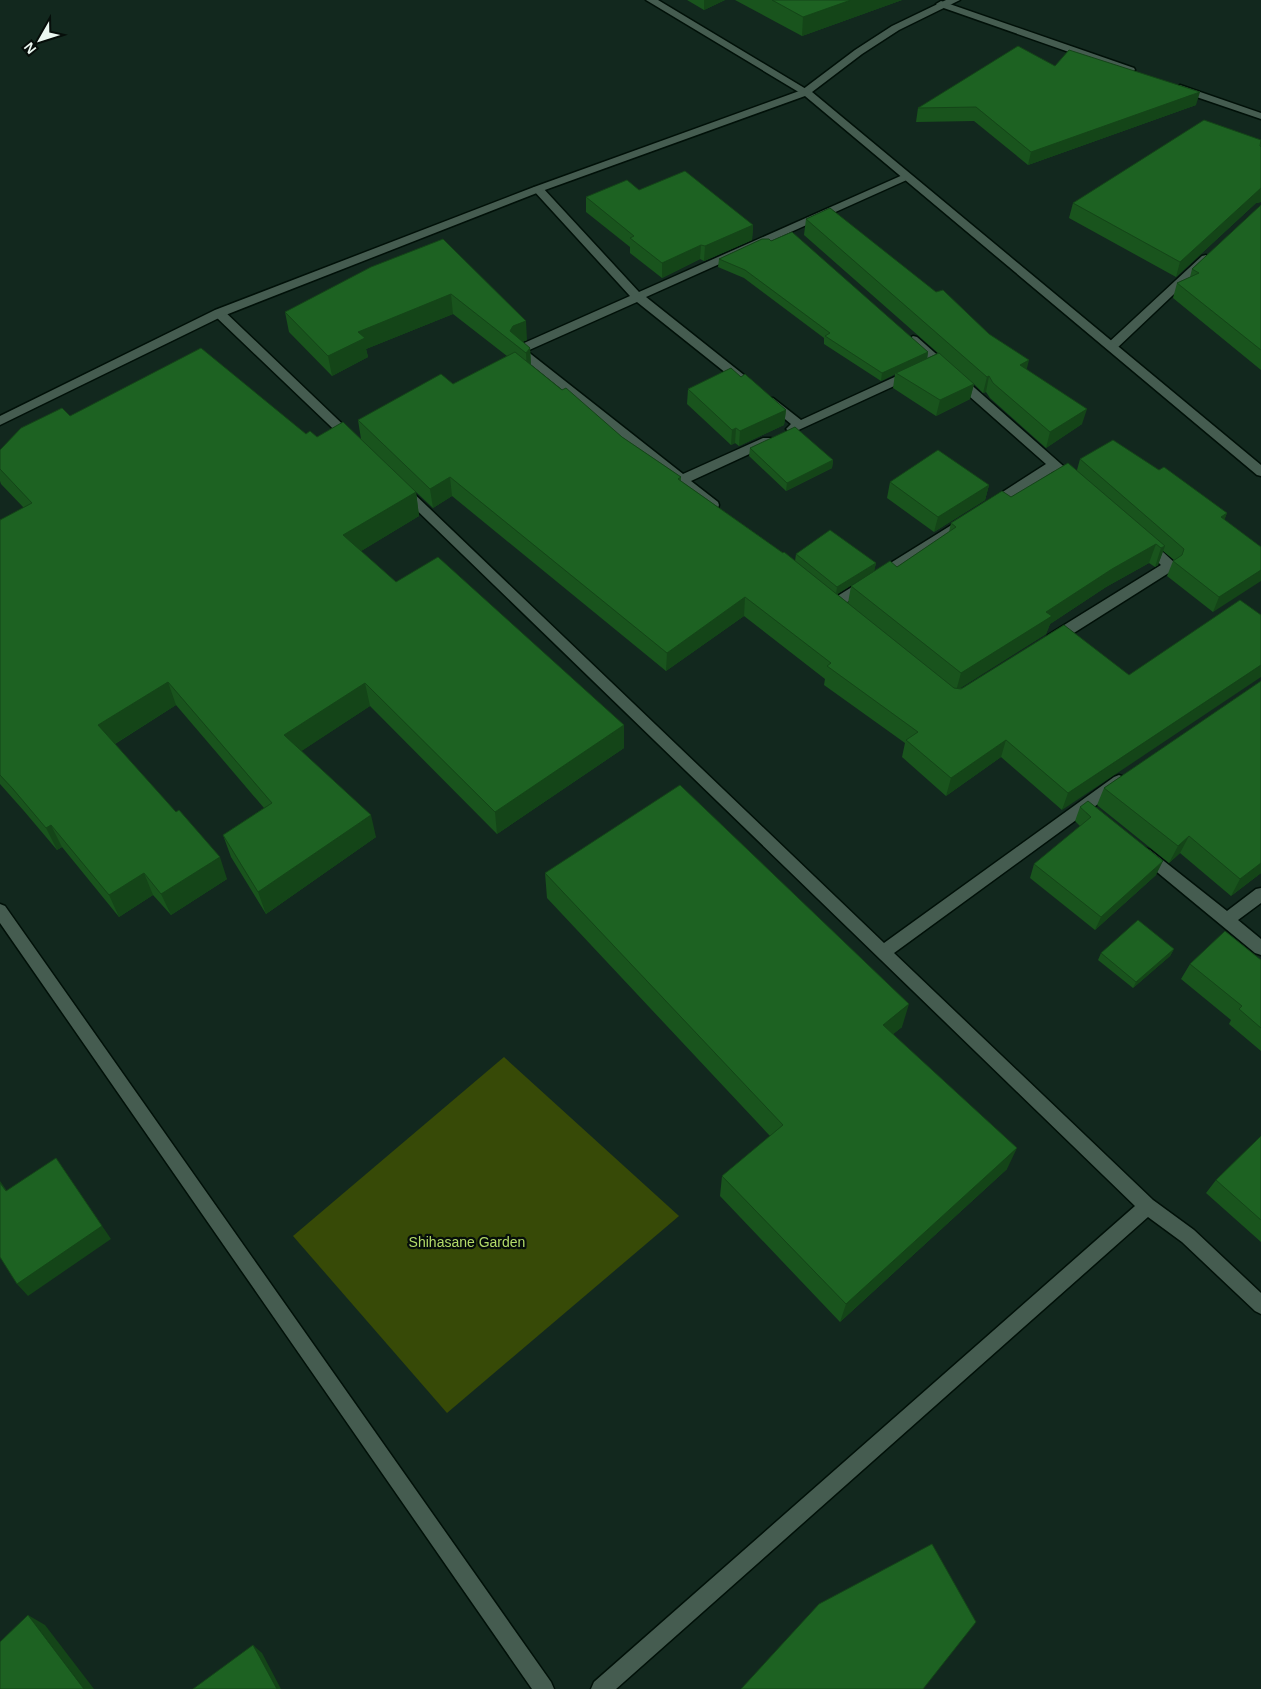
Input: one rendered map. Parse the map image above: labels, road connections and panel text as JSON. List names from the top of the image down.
{
  "parks": ["Shihasane Garden"],
  "north": "bottom left"
}
